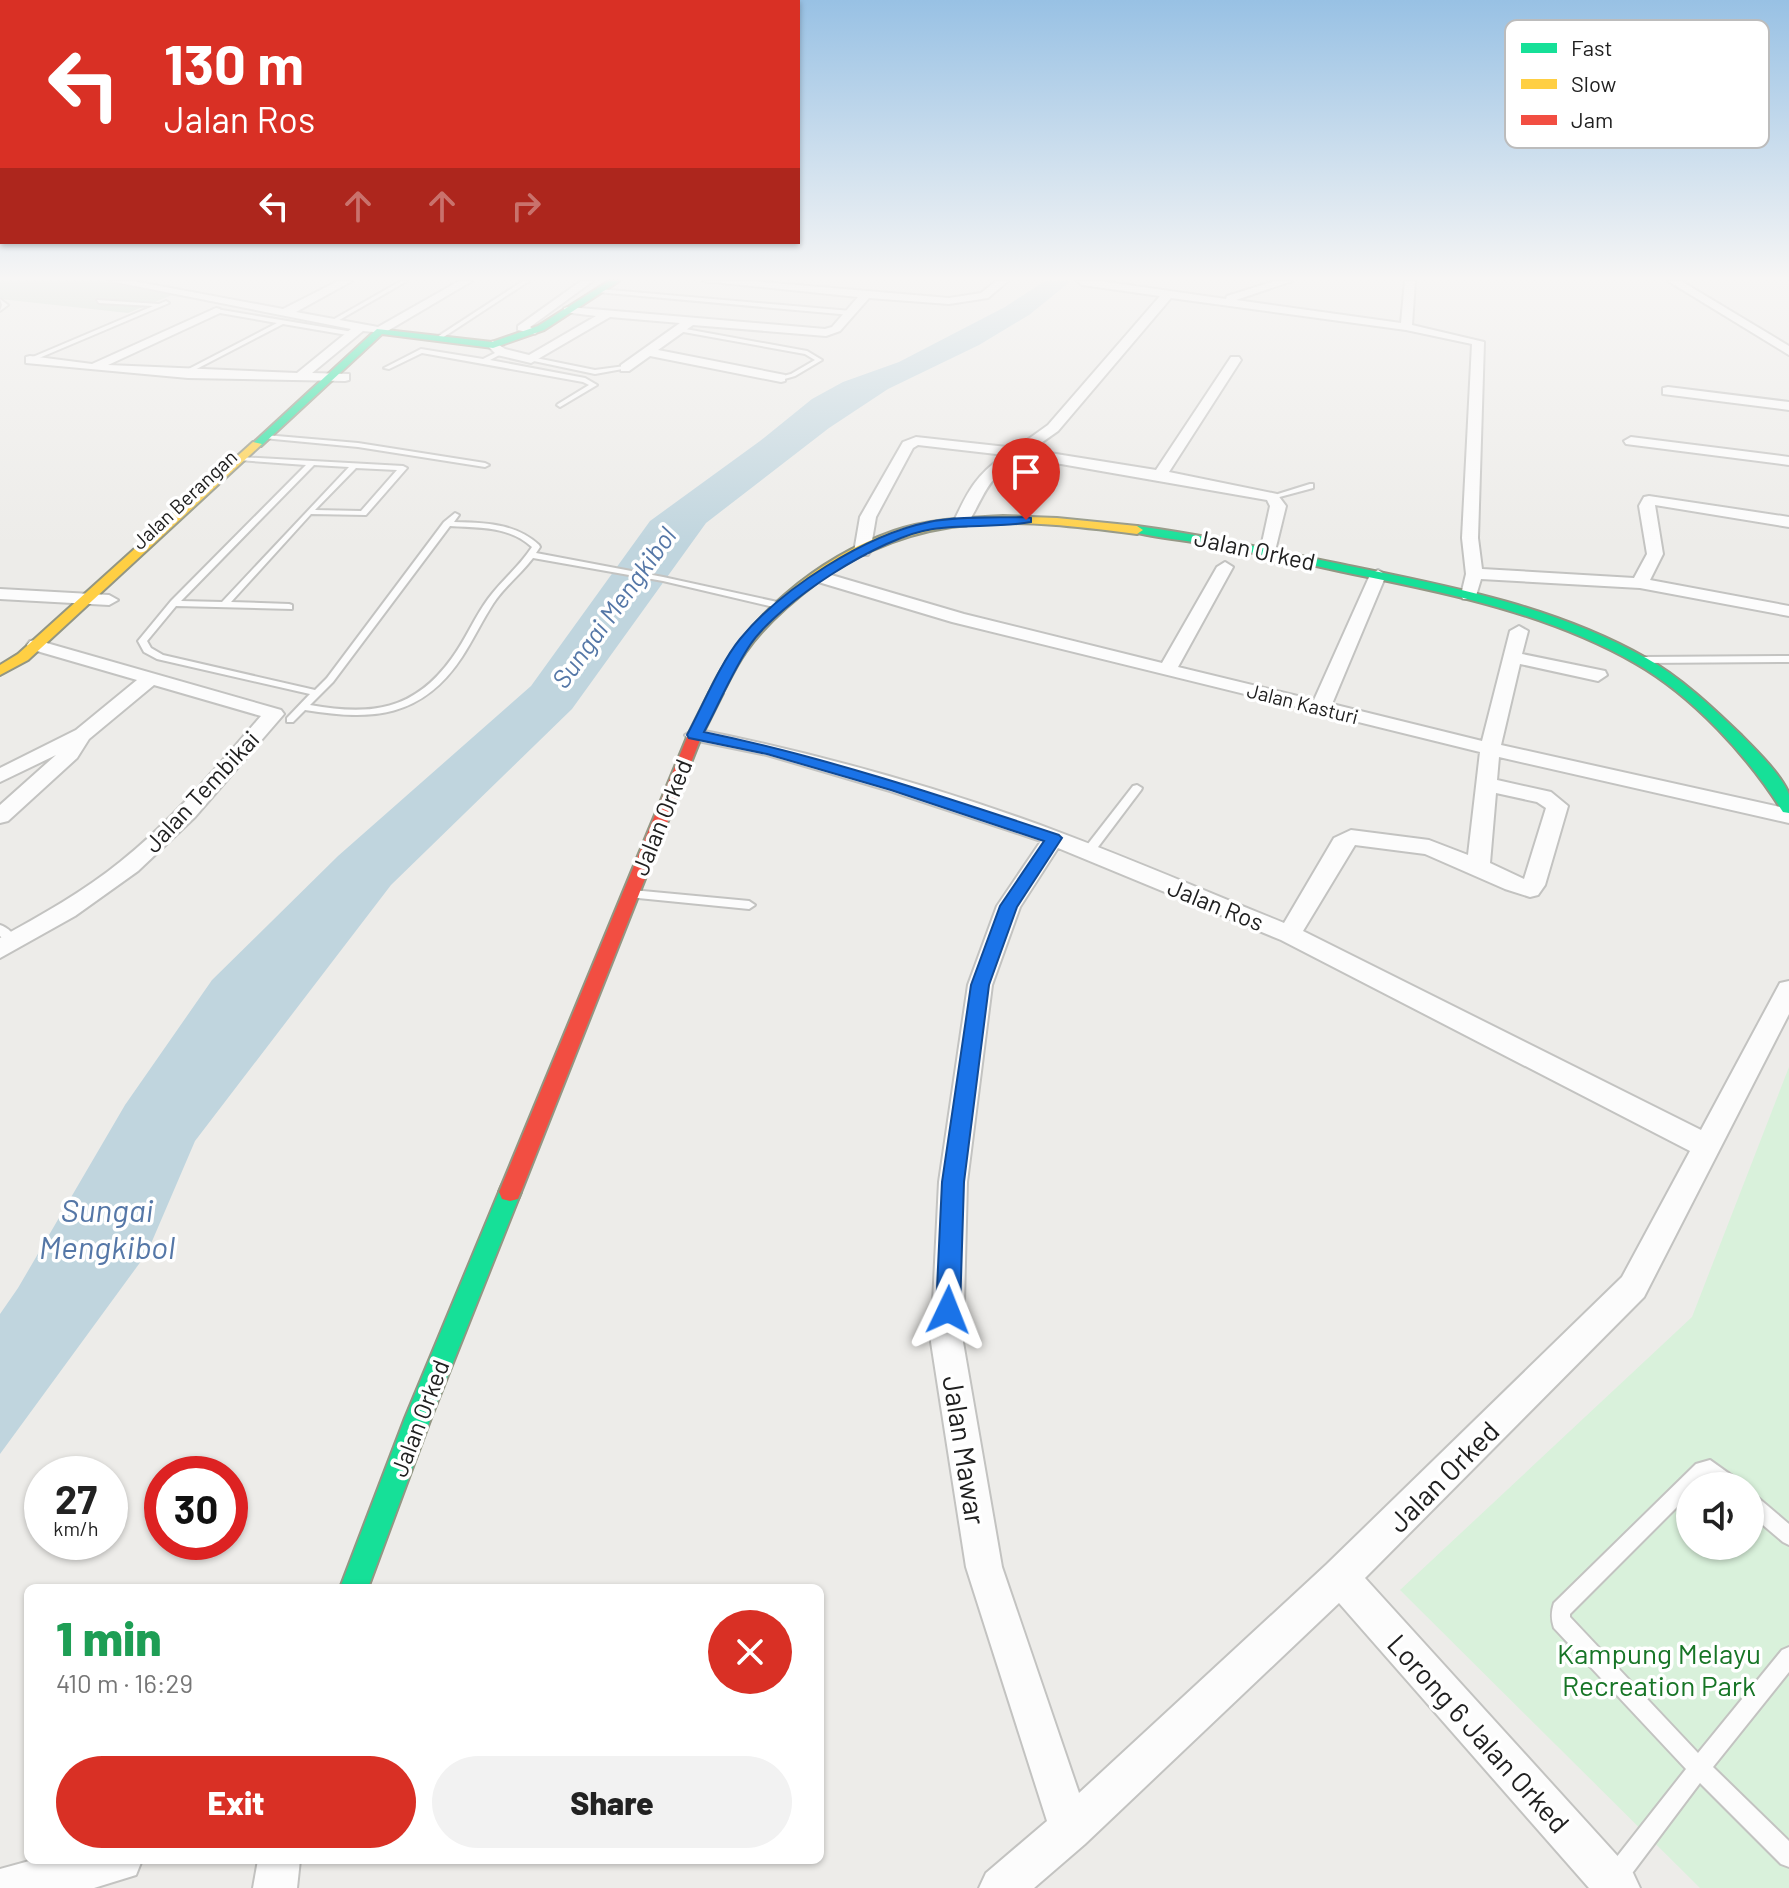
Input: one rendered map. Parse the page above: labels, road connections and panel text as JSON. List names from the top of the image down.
{
  "streets": {
    "street": [
      "Jalan Berangan",
      "Jalan Orked",
      "Jalan Kasturi",
      "Jalan Tembikai",
      "Jalan Ros",
      "Jalan Mawar",
      "Lorong 6 Jalan Orked"
    ]
  },
  "crossings": [
    ["Jalan Berangan", "Jalan Tembikai"],
    ["Jalan Orked", "Jalan Kasturi"],
    ["Jalan Orked", "Jalan Ros"],
    ["Jalan Orked", "Jalan Mawar"],
    ["Jalan Orked", "Lorong 6 Jalan Orked"],
    ["Jalan Ros", "Jalan Mawar"]
  ],
  "water": ["Sungai Mengkibol"],
  "parks": ["Kampung Melayu Recreation Park"],
  "legend": ["Fast", "Slow", "Jam"],
  "page": {
    "turn": ["130 m", "Jalan Ros"],
    "speed": "27 km/h",
    "limit": "30",
    "heading": ["1 min", "410 m · 16:29"],
    "buttons": ["Exit", "Share"]
  }
}
